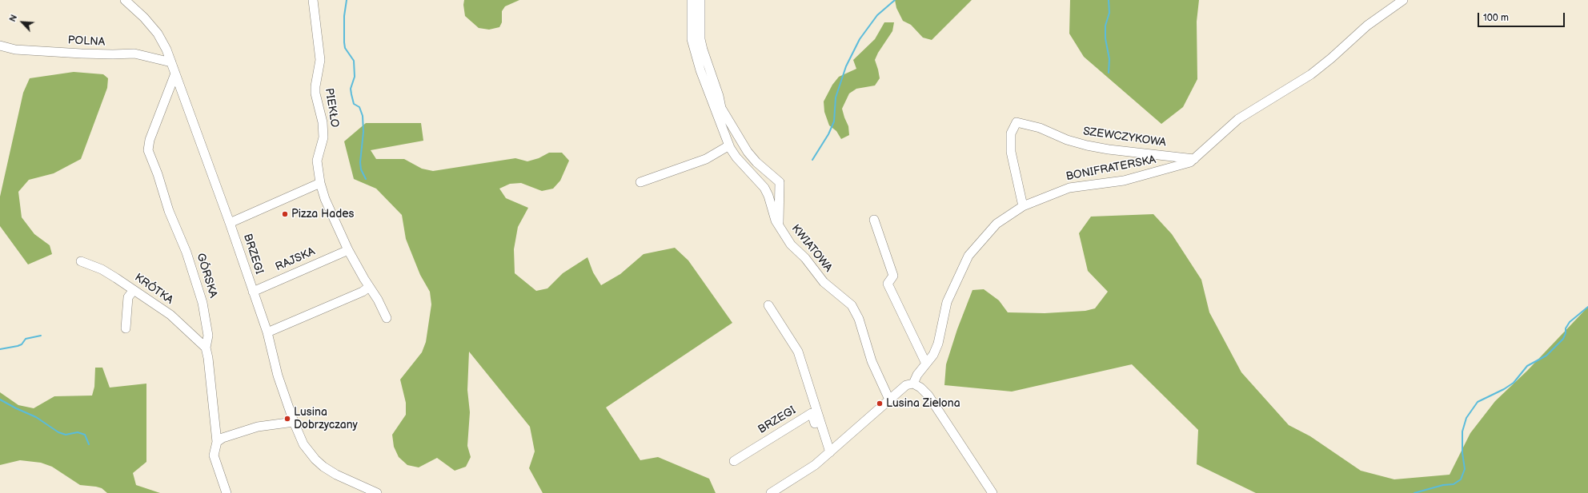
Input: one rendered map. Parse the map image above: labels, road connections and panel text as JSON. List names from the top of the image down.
{
  "streets": {
    "street": [
      "POLNA",
      "PIEKŁO",
      "SZEWCZYKOWA",
      "BONIFRATERSKA",
      "KWIATOWA",
      "BRZEGI",
      "RAJSKA",
      "GÓRSKA",
      "KRÓTKA"
    ]
  },
  "crossings": [
    ["POLNA", "BRZEGI"],
    ["PIEKŁO", "RAJSKA"],
    ["SZEWCZYKOWA", "BONIFRATERSKA"],
    ["BRZEGI", "RAJSKA"],
    ["BRZEGI", "GÓRSKA"],
    ["GÓRSKA", "KRÓTKA"]
  ],
  "places": ["Pizza Hades", "Lusina Zielona", "Lusina Dobrzyczany"],
  "scale_bar": "100 m",
  "north": "top left"
}
